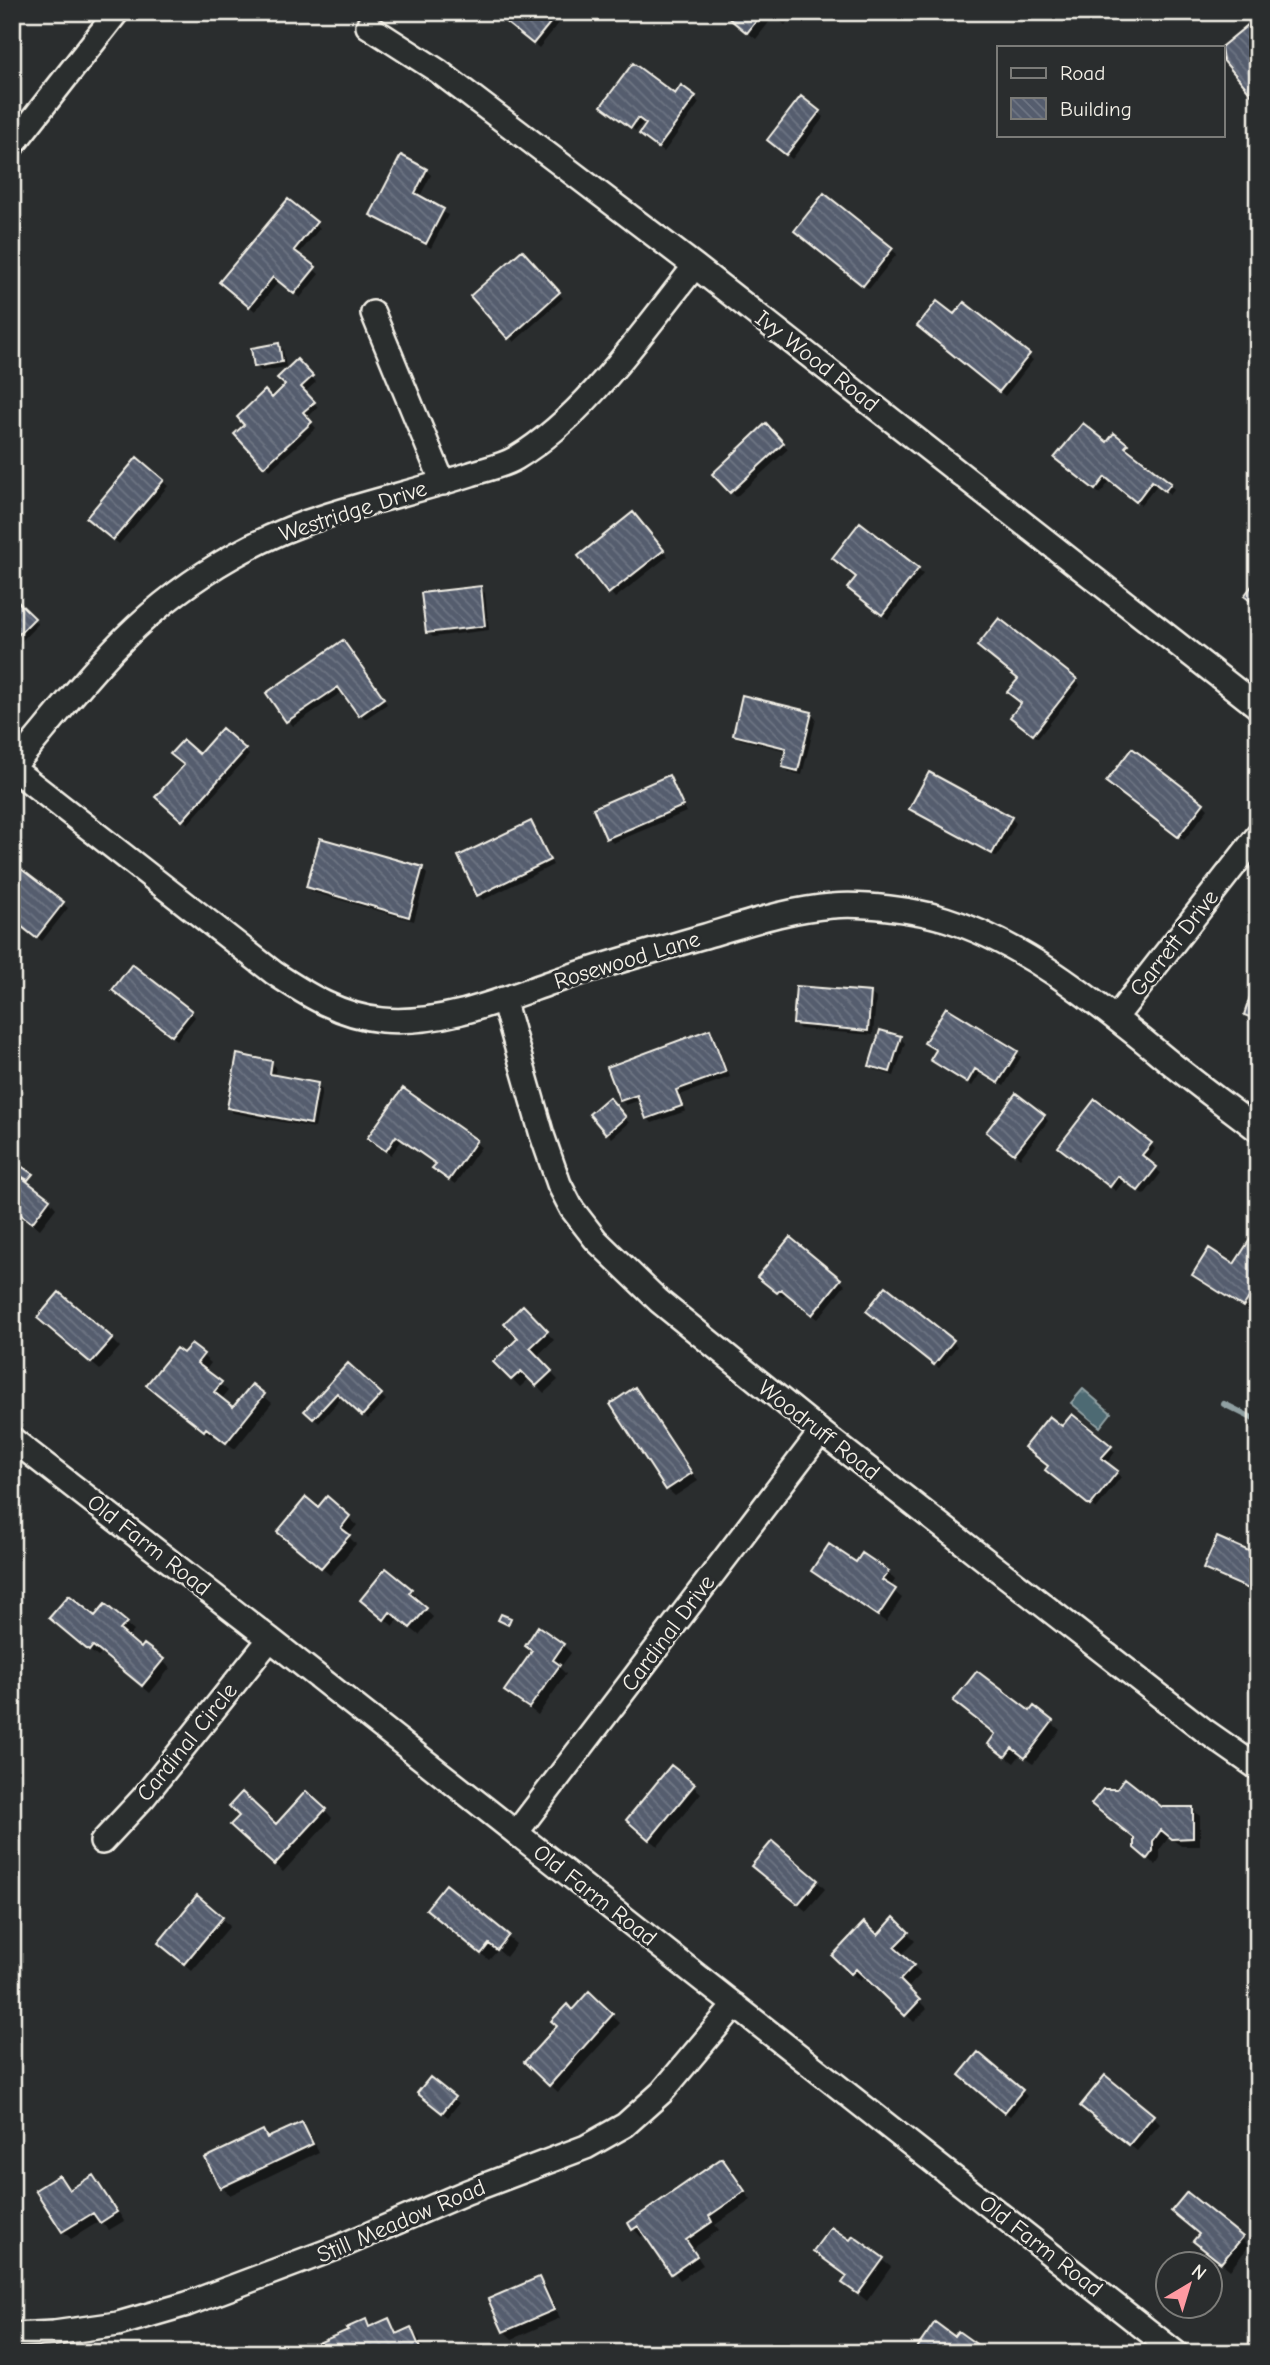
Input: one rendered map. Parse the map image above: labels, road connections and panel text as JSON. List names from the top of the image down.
{
  "streets": {
    "street": [
      "Ivy Wood Road",
      "Westridge Drive",
      "Garrett Drive",
      "Rosewood Lane",
      "Woodruff Road",
      "Old Farm Road",
      "Cardinal Drive",
      "Cardinal Circle",
      "Still Meadow Road"
    ]
  },
  "crossings": [
    ["Ivy Wood Road", "Westridge Drive"],
    ["Westridge Drive", "Rosewood Lane"],
    ["Garrett Drive", "Rosewood Lane"],
    ["Rosewood Lane", "Woodruff Road"],
    ["Woodruff Road", "Cardinal Drive"],
    ["Old Farm Road", "Cardinal Drive"],
    ["Old Farm Road", "Cardinal Circle"],
    ["Old Farm Road", "Still Meadow Road"]
  ],
  "legend": ["Road", "Building"],
  "north": "top right"
}
